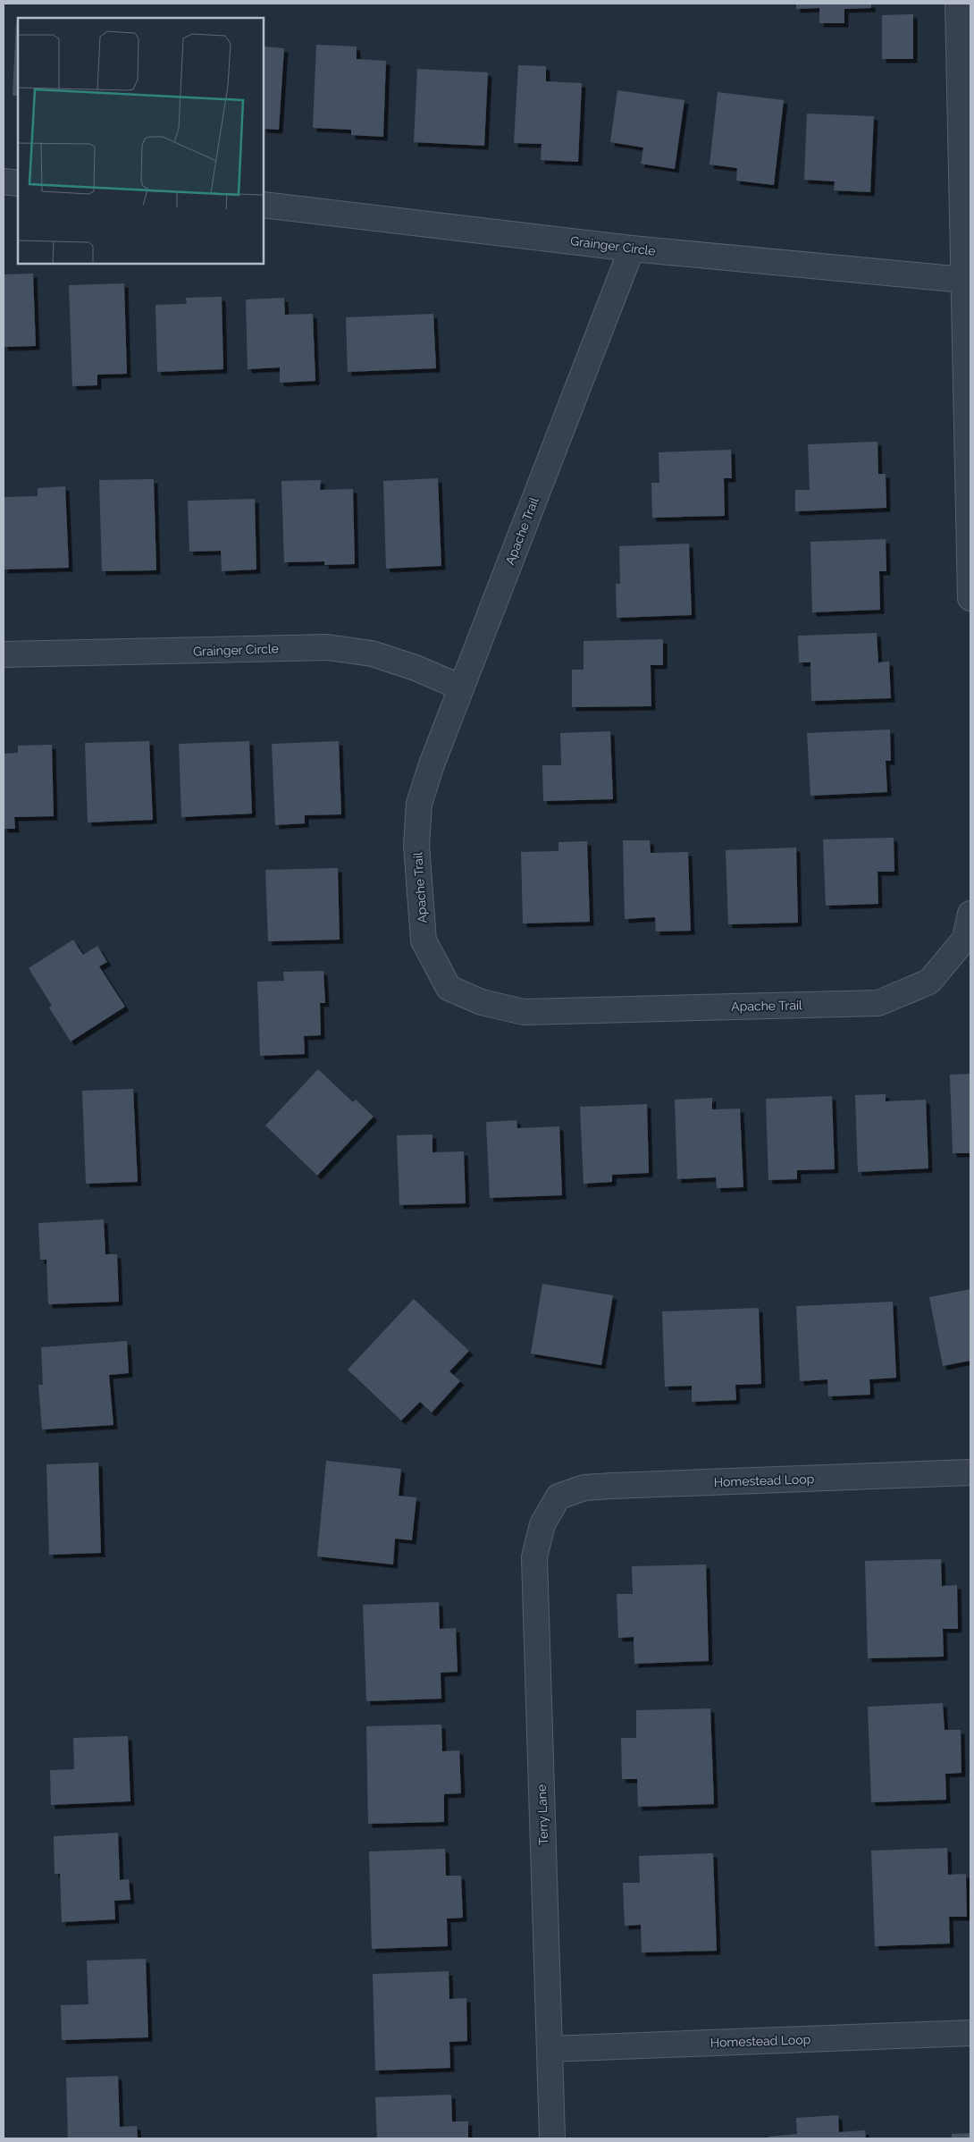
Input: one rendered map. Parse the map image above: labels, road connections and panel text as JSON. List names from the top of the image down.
{
  "streets": {
    "street": [
      "Grainger Circle",
      "Apache Trail",
      "Homestead Loop",
      "Terry Lane"
    ]
  },
  "crossings": [
    ["Grainger Circle", "Apache Trail"],
    ["Homestead Loop", "Terry Lane"]
  ]
}
